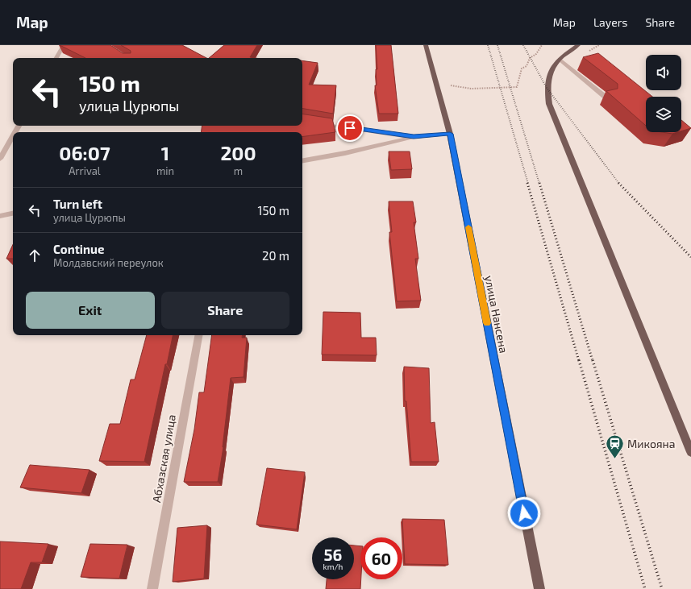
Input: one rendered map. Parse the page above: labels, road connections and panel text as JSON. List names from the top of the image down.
{
  "streets": {
    "main road": ["улица Нансена"],
    "street": ["Абхазская улица"]
  },
  "places": {
    "station": ["Микояна"]
  },
  "page": {
    "header": "Map",
    "nav": ["Map", "Layers", "Share"],
    "turn": ["150 m", "улица Цурюпы"],
    "eta": [
      "06:07",
      "Arrival",
      "1",
      "min",
      "200",
      "m"
    ],
    "list": [
      {
        "name": "Turn left",
        "note": "улица Цурюпы",
        "value": "150 m"
      },
      {
        "name": "Continue",
        "note": "Молдавский переулок",
        "value": "20 m"
      }
    ],
    "buttons": ["Exit", "Share"],
    "speed": "56 km/h",
    "limit": "60"
  }
}
